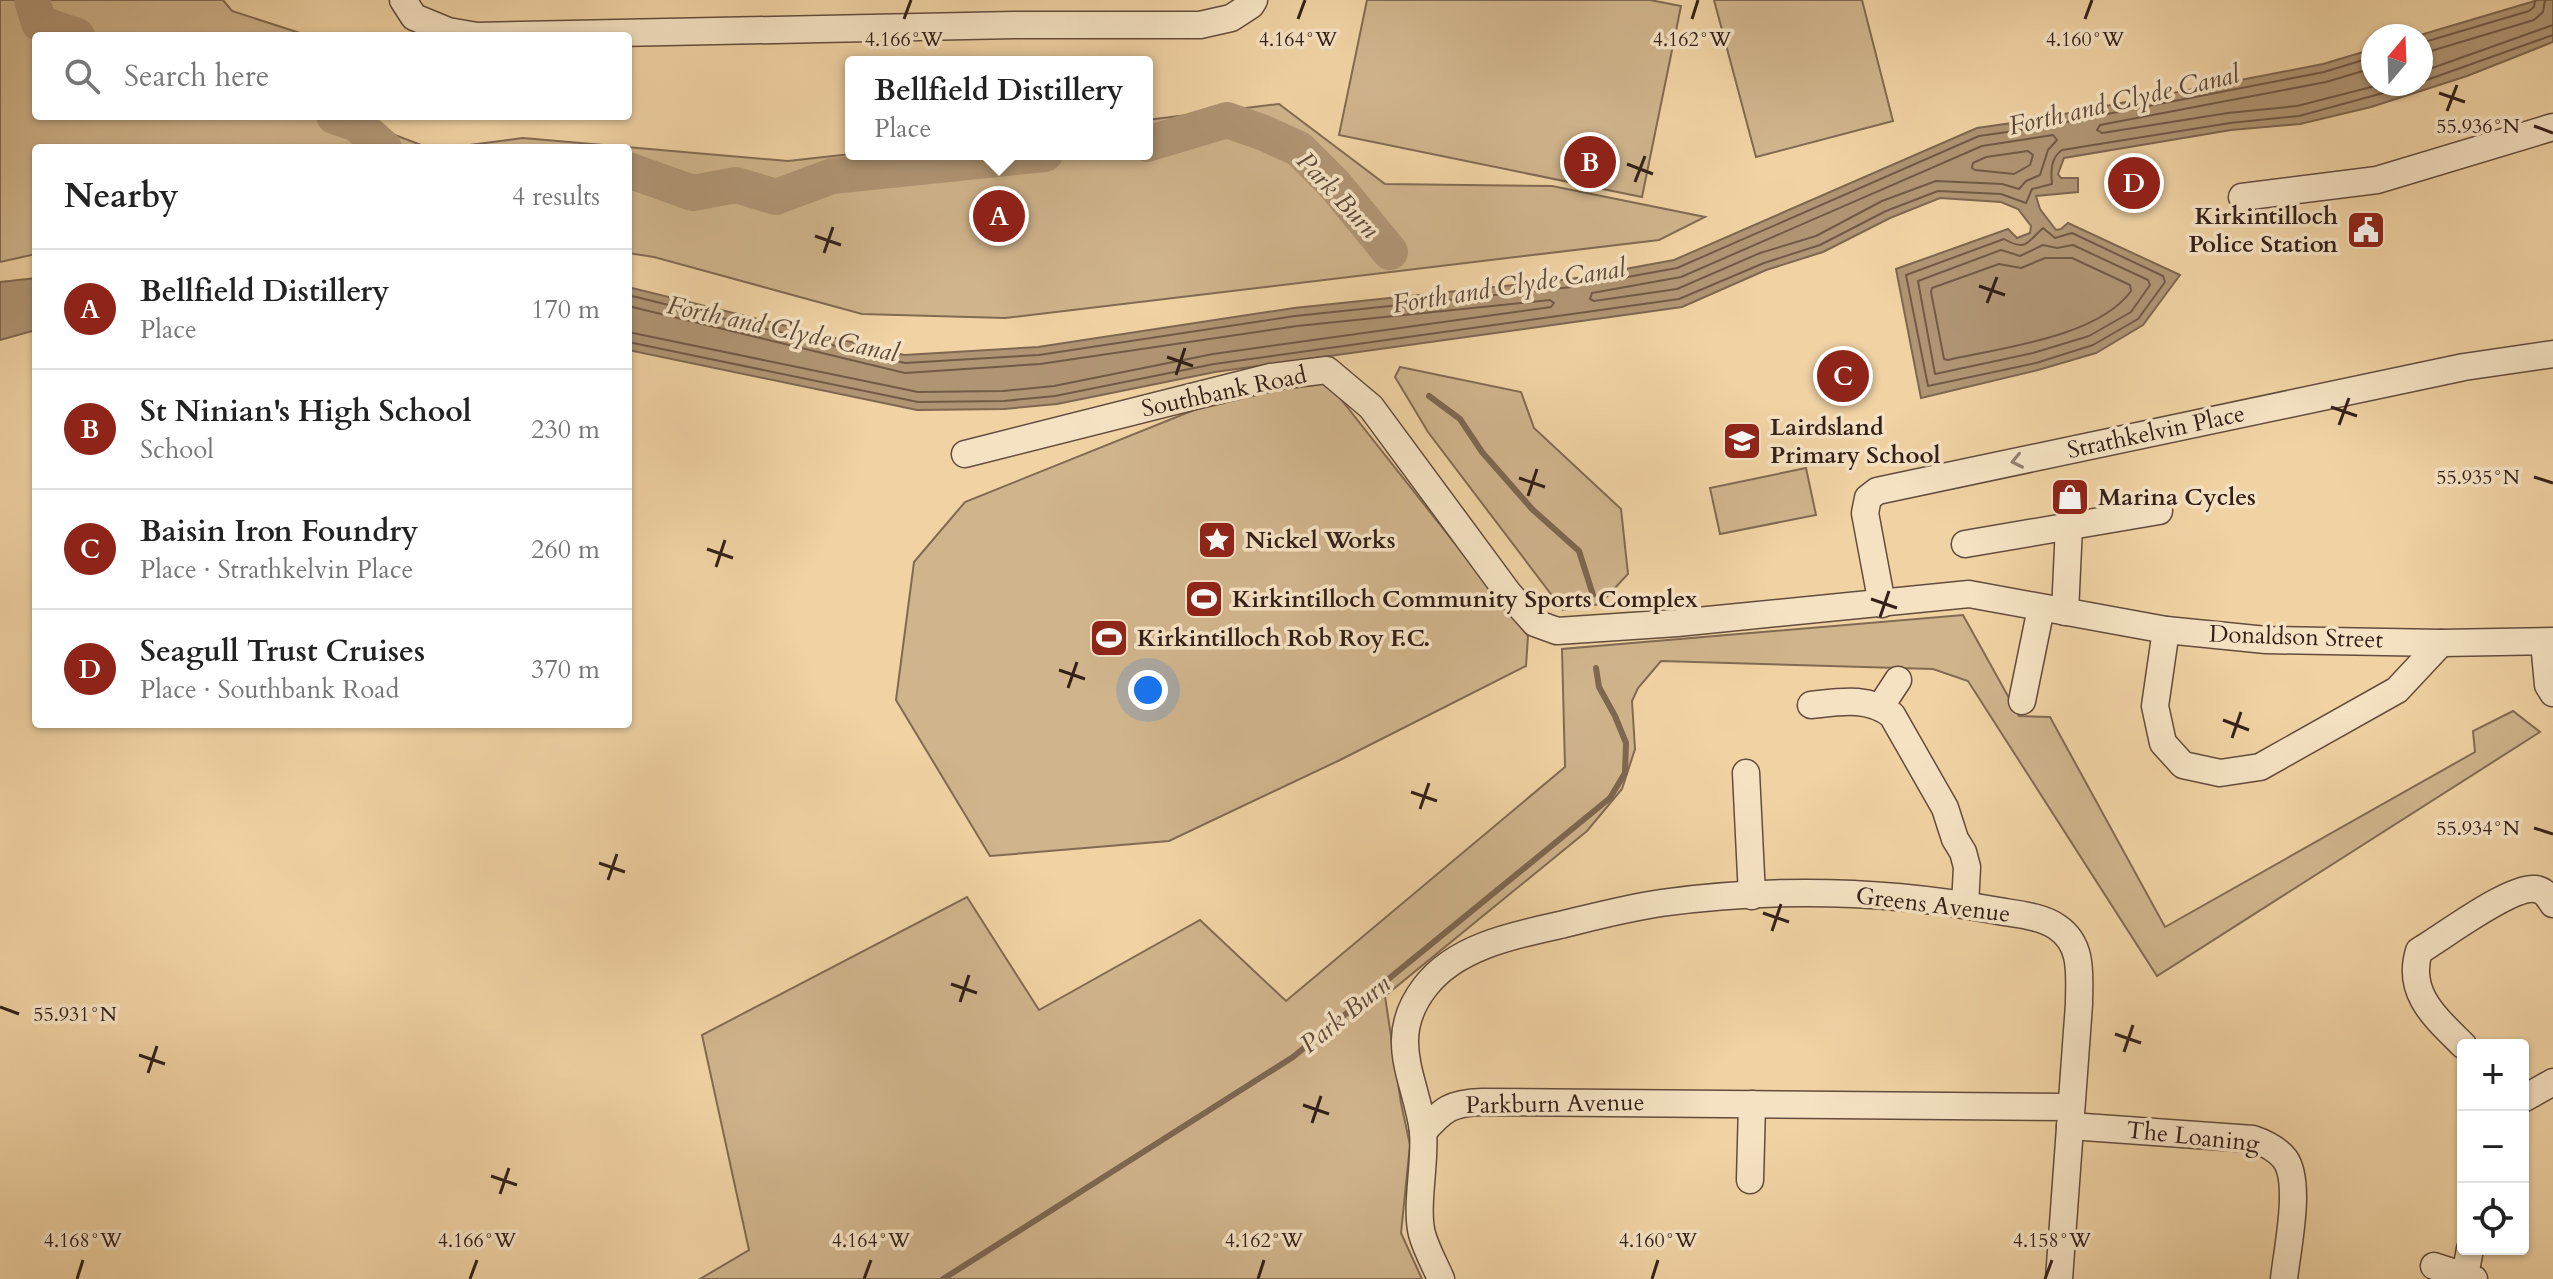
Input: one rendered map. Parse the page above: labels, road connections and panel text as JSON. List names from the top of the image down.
{
  "streets": {
    "street": [
      "Southbank Road",
      "Strathkelvin Place",
      "Donaldson Street",
      "Greens Avenue",
      "Parkburn Avenue",
      "The Loaning"
    ]
  },
  "crossings": [
    ["Southbank Road", "Donaldson Street"],
    ["Strathkelvin Place", "Donaldson Street"],
    ["Greens Avenue", "Parkburn Avenue"],
    ["Greens Avenue", "The Loaning"],
    ["Parkburn Avenue", "The Loaning"]
  ],
  "water": ["Forth and Clyde Canal", "Park Burn"],
  "places": {
    "public building": ["Kirkintilloch Police Station"],
    "school or university": ["Lairdsland Primary School"],
    "shop": ["Marina Cycles"],
    "place": ["Nickel Works"],
    "sports": ["Kirkintilloch Community Sports Complex", "Kirkintilloch Rob Roy F.C."]
  },
  "north": "top",
  "page": {
    "search": "Search here",
    "popup": ["Bellfield Distillery", "Place"],
    "pins": [
      "B",
      "D",
      "A",
      "C"
    ],
    "heading": ["Nearby", "4 results"],
    "list": [
      {
        "mark": "A",
        "name": "Bellfield Distillery",
        "note": "Place",
        "value": "170 m"
      },
      {
        "mark": "B",
        "name": "St Ninian's High School",
        "note": "School",
        "value": "230 m"
      },
      {
        "mark": "C",
        "name": "Baisin Iron Foundry",
        "note": "Place · Strathkelvin Place",
        "value": "260 m"
      },
      {
        "mark": "D",
        "name": "Seagull Trust Cruises",
        "note": "Place · Southbank Road",
        "value": "370 m"
      }
    ],
    "map_buttons": ["+", "−"]
  },
  "coordinates": [
    "4.166°W",
    "4.164°W",
    "4.162°W",
    "4.160°W",
    "55.936°N",
    "55.935°N",
    "55.934°N",
    "55.931°N",
    "4.168°W",
    "4.158°W"
  ]
}
